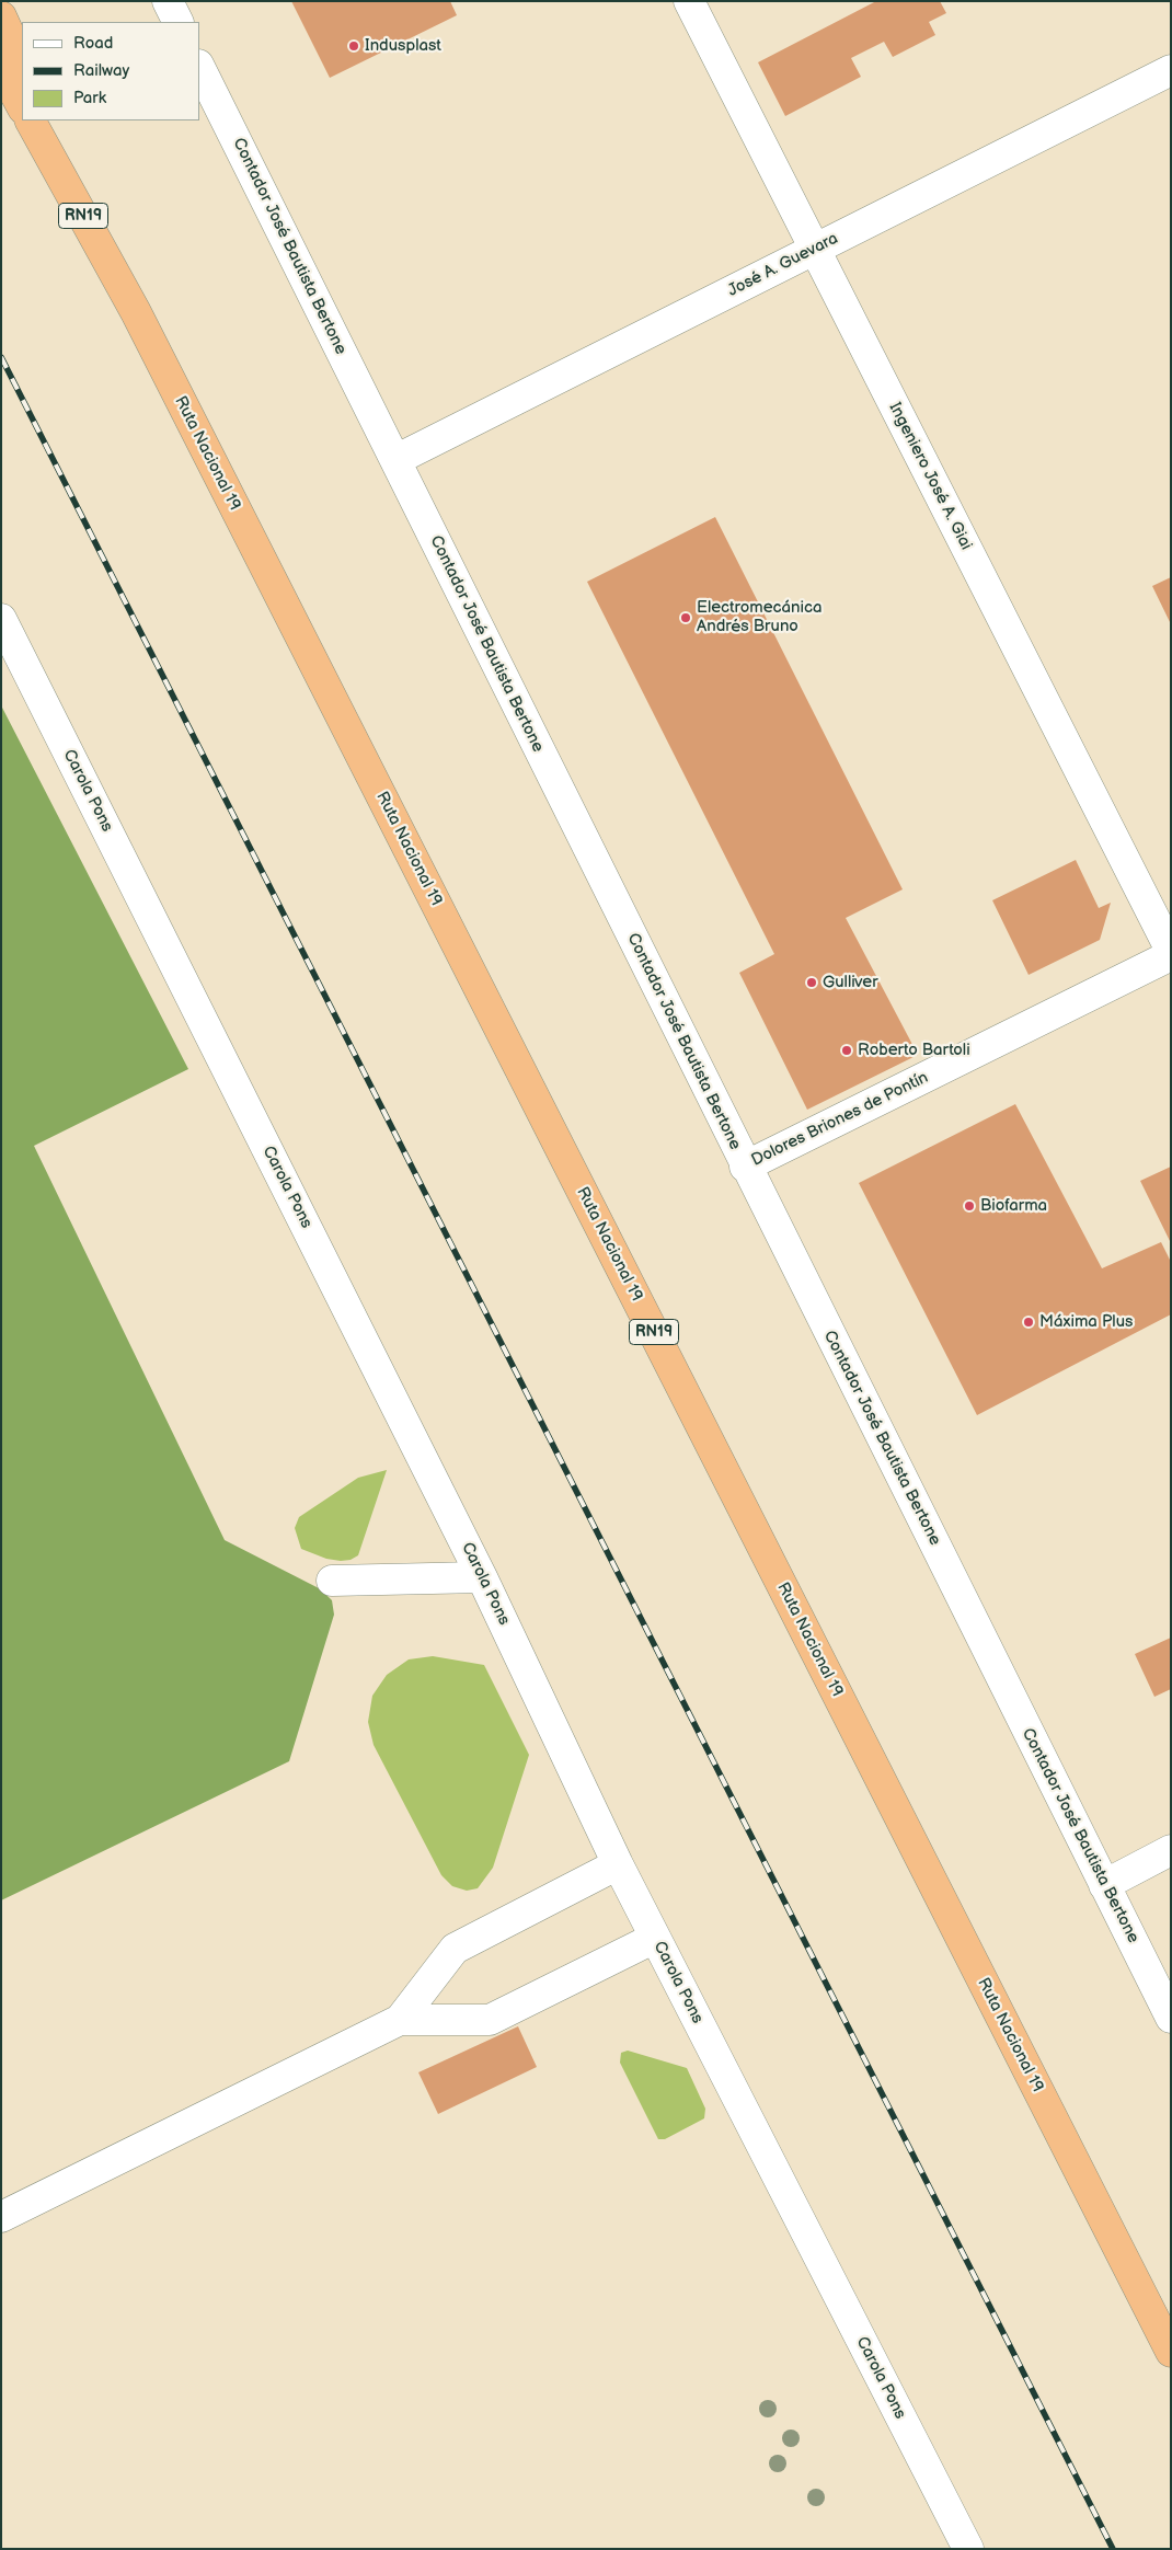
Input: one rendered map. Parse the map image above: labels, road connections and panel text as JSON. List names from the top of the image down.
{
  "streets": {
    "highway": ["RN19", "Ruta Nacional 19"],
    "street": [
      "Contador José Bautista Bertone",
      "José A. Guevara",
      "Ingeniero José A. Giai",
      "Carola Pons",
      "Dolores Briones de Pontín"
    ]
  },
  "crossings": [
    ["Contador José Bautista Bertone", "José A. Guevara"],
    ["Contador José Bautista Bertone", "Dolores Briones de Pontín"],
    ["José A. Guevara", "Ingeniero José A. Giai"]
  ],
  "places": [
    "Indusplast",
    "Electromecánica Andrés Bruno",
    "Gulliver",
    "Roberto Bartoli",
    "Biofarma",
    "Máxima Plus"
  ],
  "legend": ["Road", "Railway", "Park"]
}
